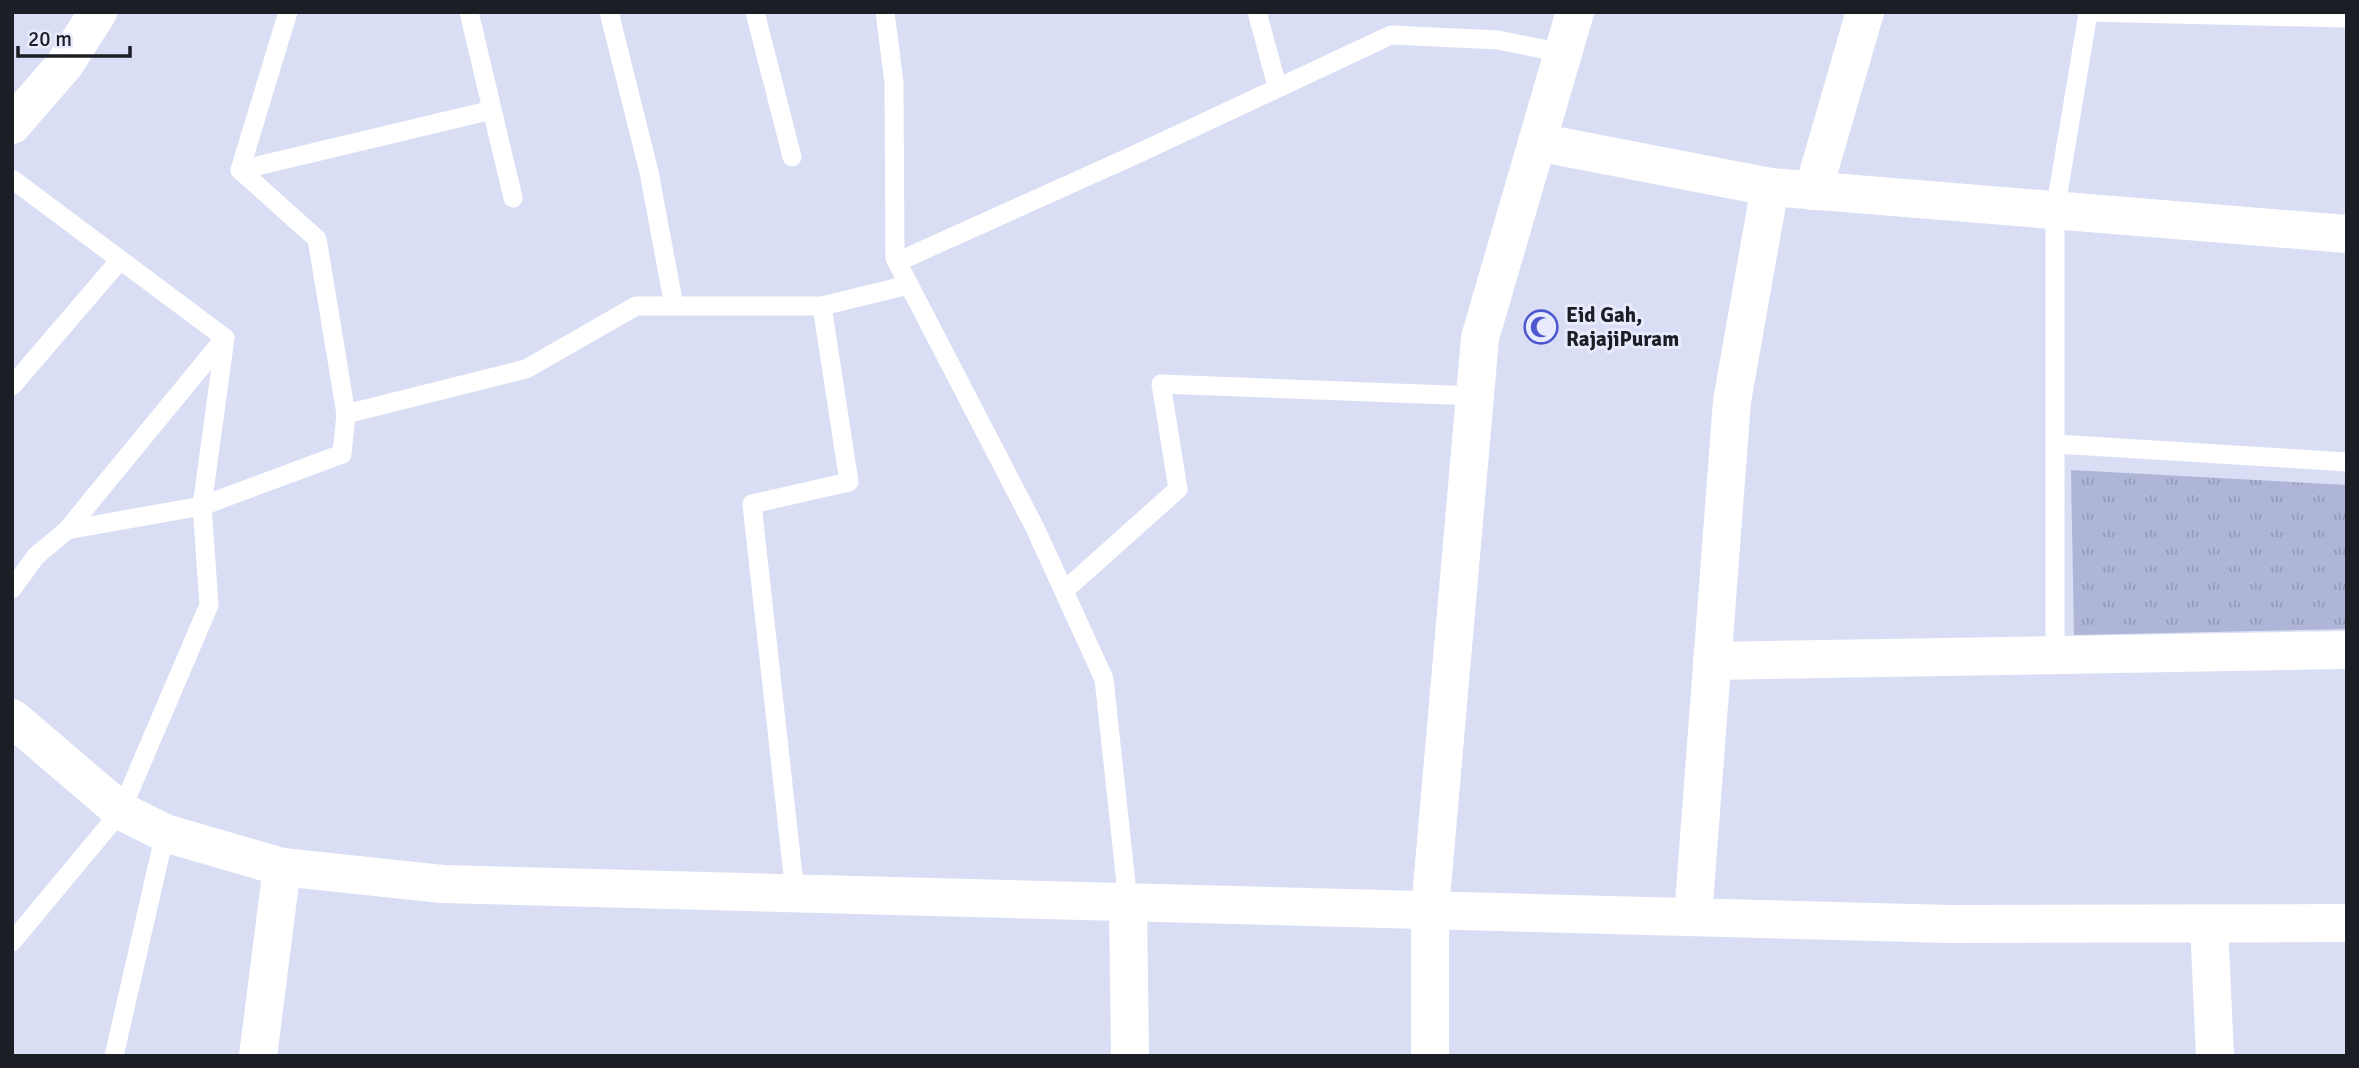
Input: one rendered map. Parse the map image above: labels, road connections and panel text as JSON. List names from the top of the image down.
{
  "places": {
    "mosque": ["Eid Gah, RajajiPuram"]
  },
  "scale_bar": "20 m"
}
